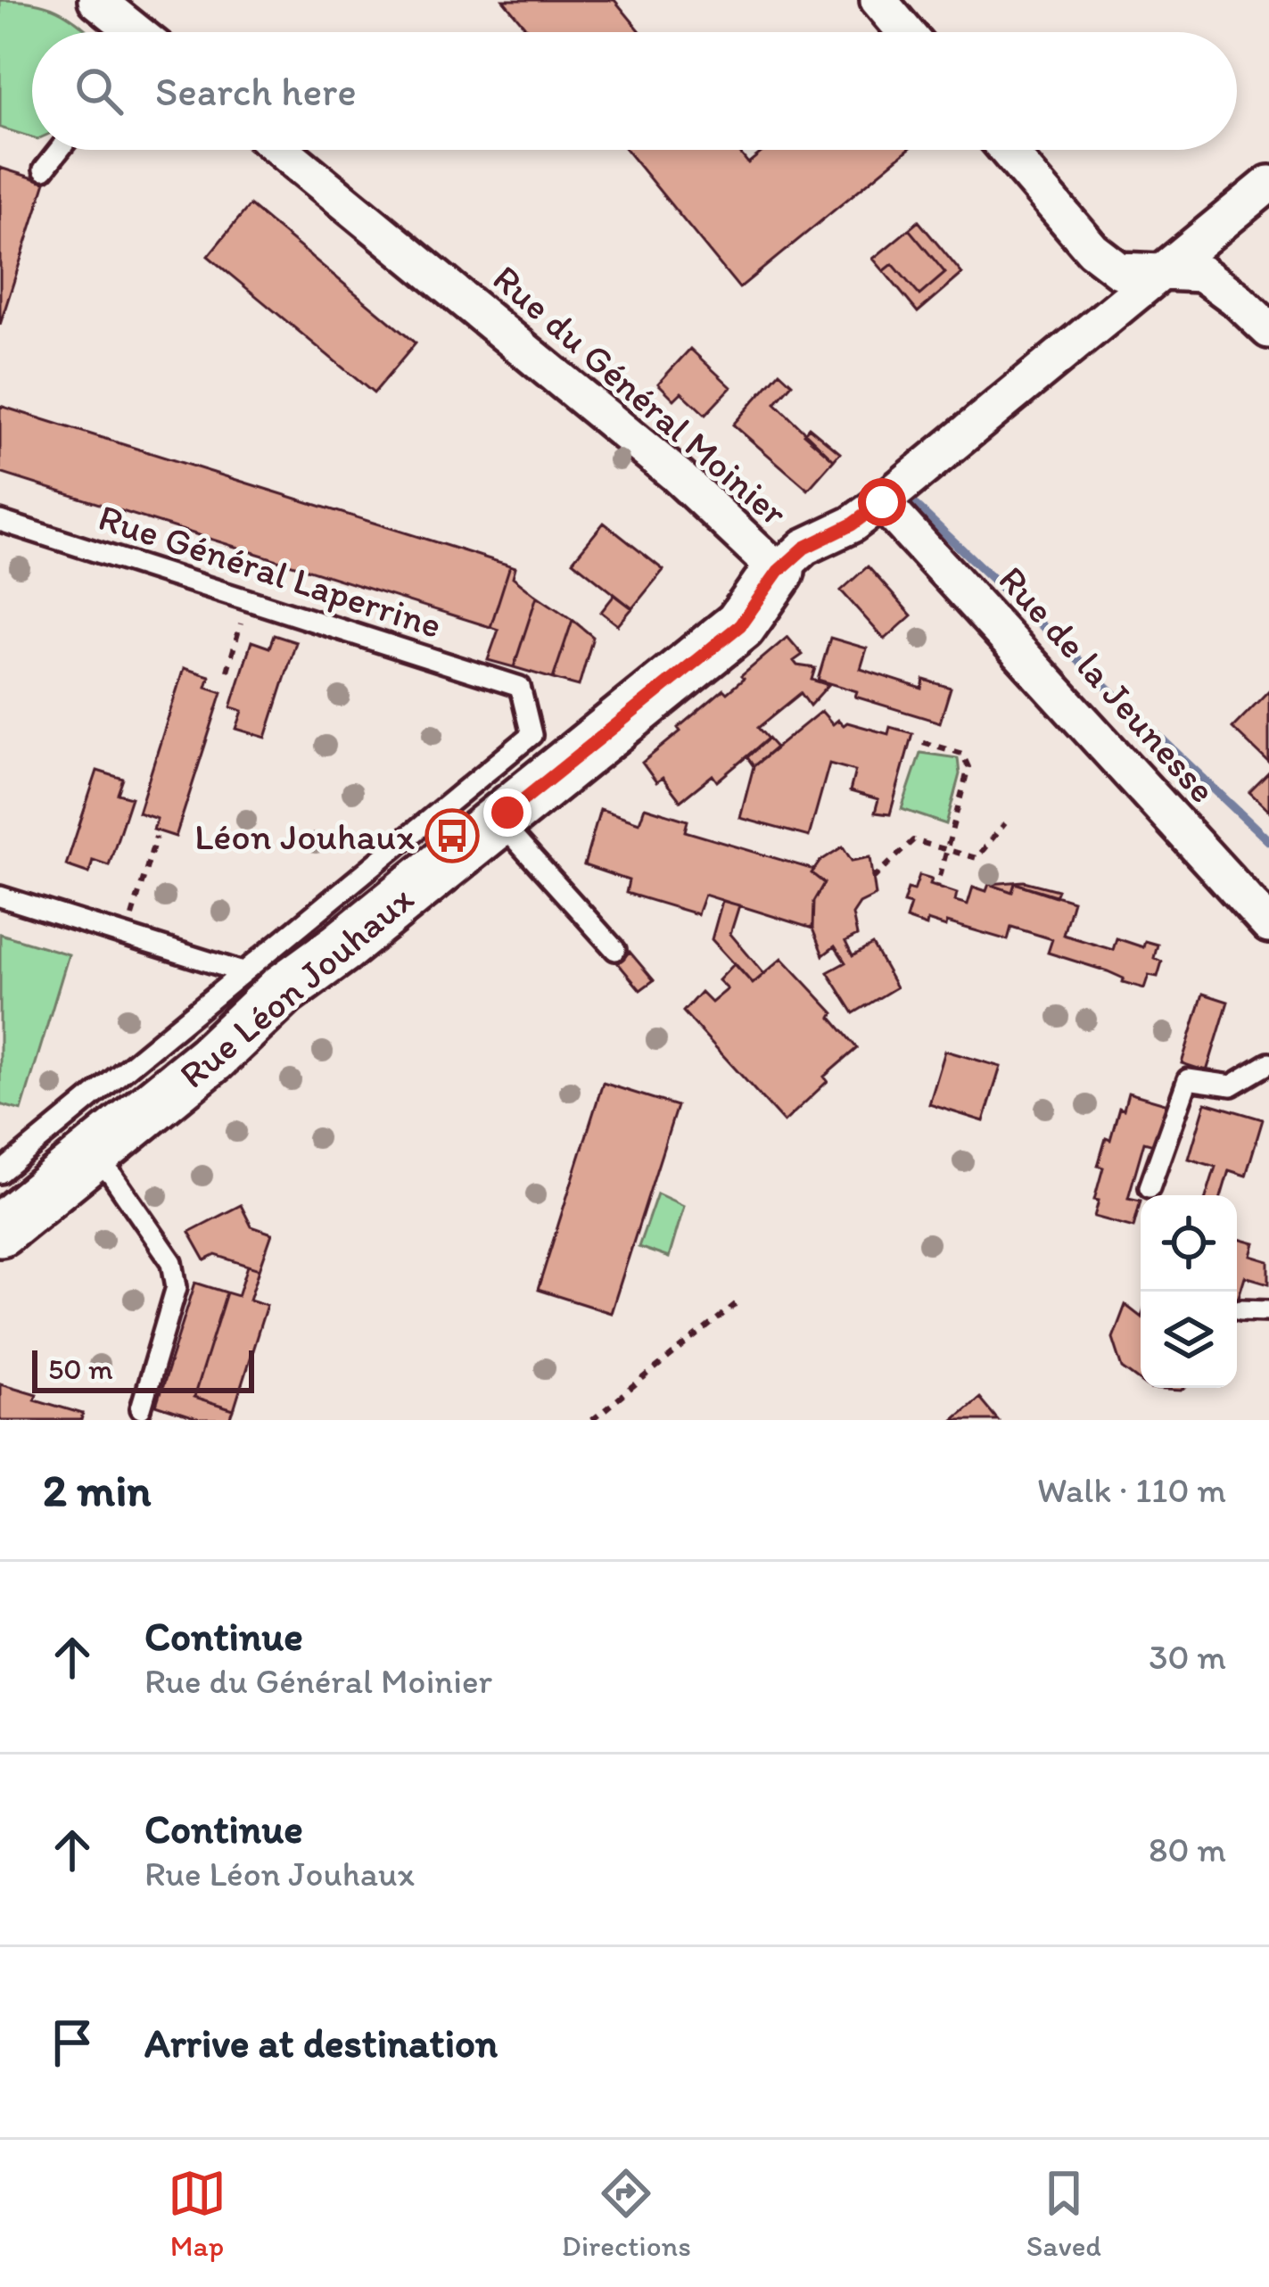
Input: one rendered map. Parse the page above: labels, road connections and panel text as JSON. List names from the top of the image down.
{
  "streets": {
    "street": ["Rue du Général Moinier", "Rue de la Jeunesse", "Rue Léon Jouhaux"],
    "lane": ["Rue Général Laperrine"]
  },
  "crossings": [
    ["Rue du Général Moinier", "Rue de la Jeunesse"],
    ["Rue du Général Moinier", "Rue Léon Jouhaux"]
  ],
  "places": {
    "bus stop": ["Léon Jouhaux"]
  },
  "scale_bar": "50 m",
  "page": {
    "search": "Search here",
    "scale": "50 m",
    "heading": ["2 min", "Walk · 110 m"],
    "list": [
      ["Continue", "Rue du Général Moinier", "30 m"],
      ["Continue", "Rue Léon Jouhaux", "80 m"],
      "Arrive at destination"
    ],
    "nav": ["Map", "Directions", "Saved"]
  }
}
